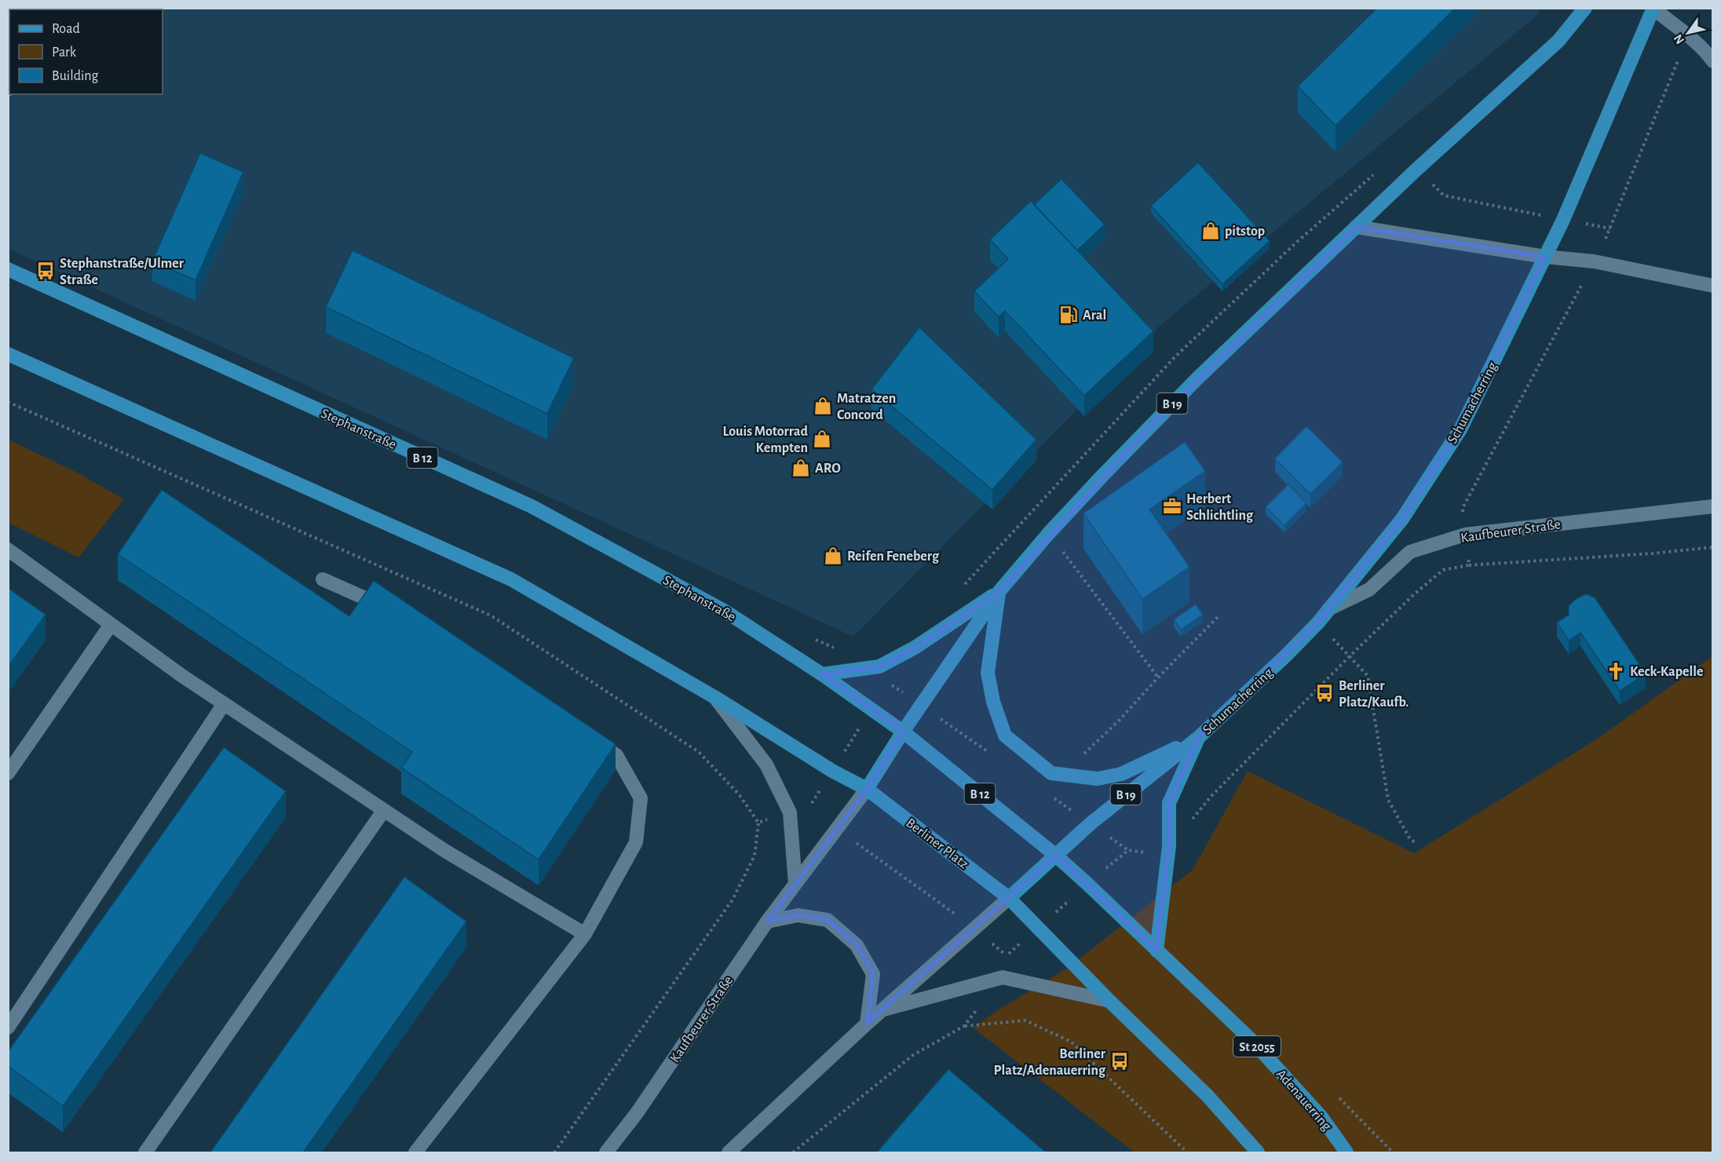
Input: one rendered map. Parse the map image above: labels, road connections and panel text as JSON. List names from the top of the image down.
{
  "streets": {
    "main road": [
      "Schumacherring",
      "B 19",
      "Stephanstraße",
      "B 12",
      "Kaufbeurer Straße",
      "Berliner Platz",
      "St 2055",
      "Adenauerring"
    ]
  },
  "crossings": [
    ["Schumacherring", "B 19"],
    ["Schumacherring", "Kaufbeurer Straße"],
    ["B 19", "B 12"],
    ["B 19", "Kaufbeurer Straße"],
    ["B 19", "Berliner Platz"],
    ["Stephanstraße", "B 12"]
  ],
  "places": {
    "shop": [
      "pitstop",
      "Matratzen Concord",
      "Louis Motorrad Kempten",
      "ARO",
      "Reifen Feneberg"
    ],
    "bus stop": ["Stephanstraße/Ulmer Straße", "Berliner Platz/Kaufb.", "Berliner Platz/Adenauerring"],
    "fuel station": ["Aral"],
    "office": ["Herbert Schlichtling"],
    "church": ["Keck-Kapelle"]
  },
  "legend": ["Road", "Park", "Building"],
  "north": "bottom left"
}
